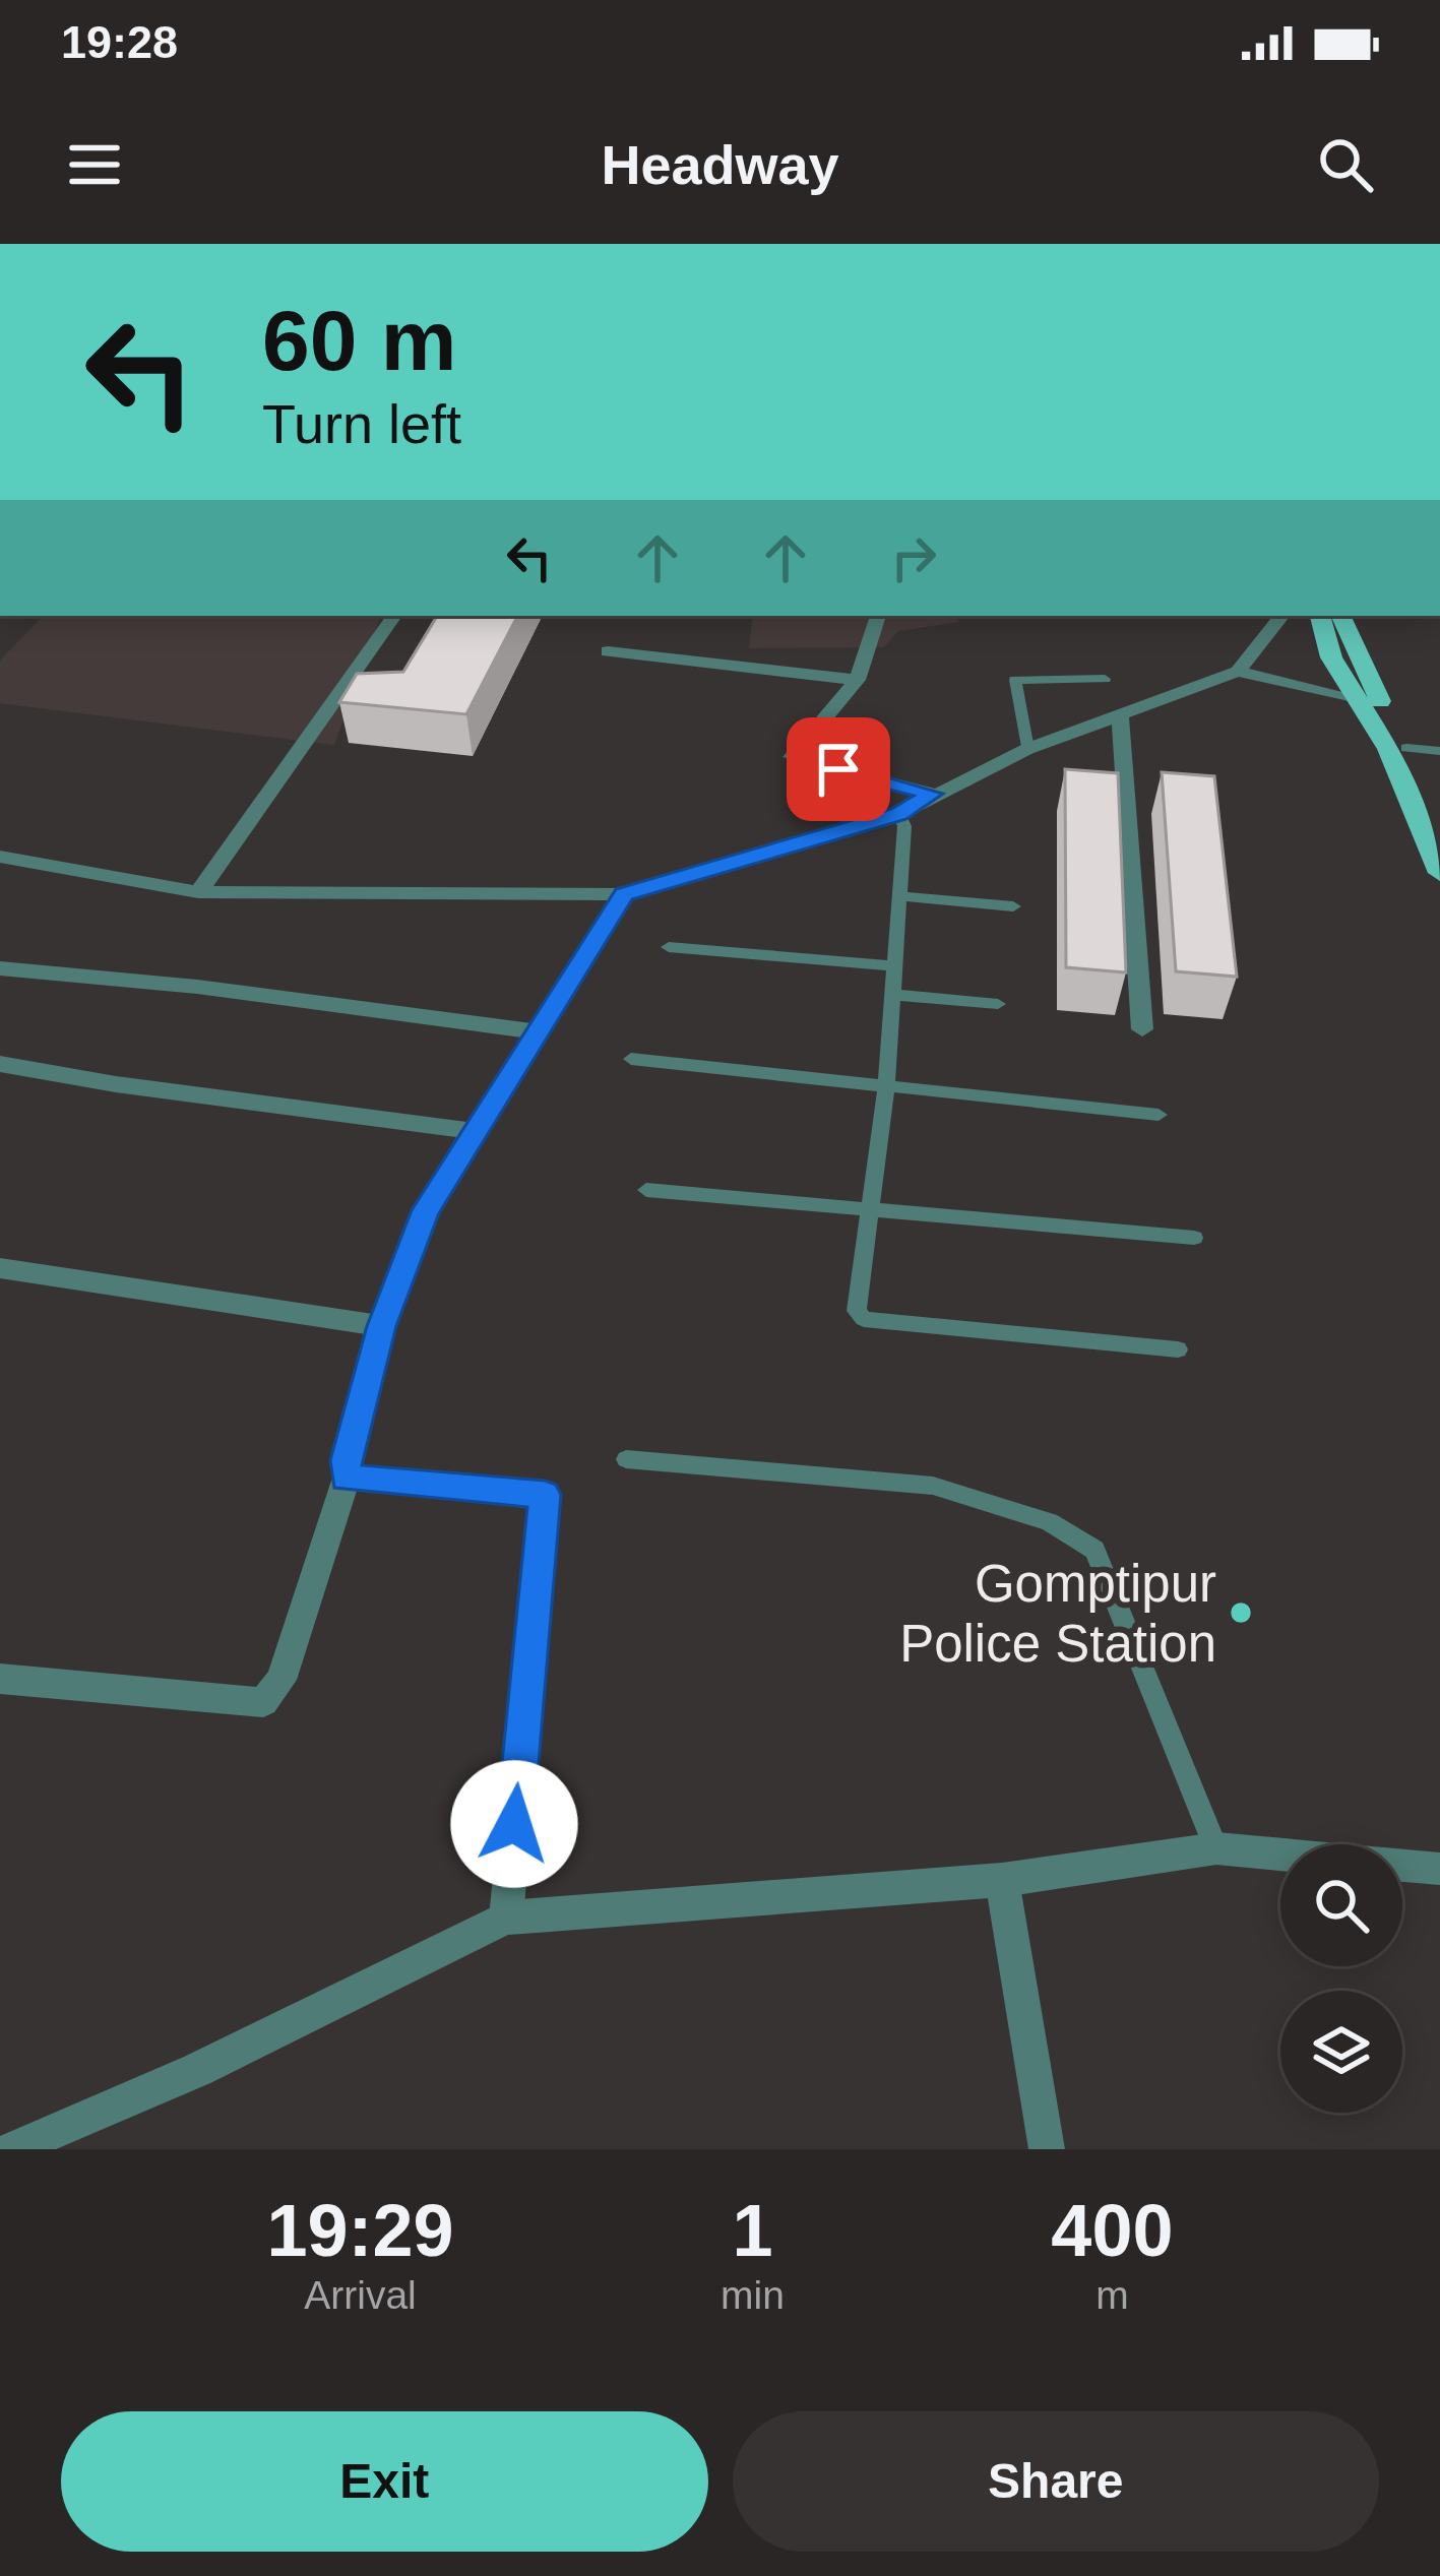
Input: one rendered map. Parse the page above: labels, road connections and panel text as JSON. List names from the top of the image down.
{
  "places": ["Gomptipur Police Station"],
  "page": {
    "status": "19:28",
    "header": "Headway",
    "turn": ["60 m", "Turn left"],
    "eta": [
      "19:29",
      "Arrival",
      "1",
      "min",
      "400",
      "m"
    ],
    "buttons": ["Exit", "Share"]
  }
}
